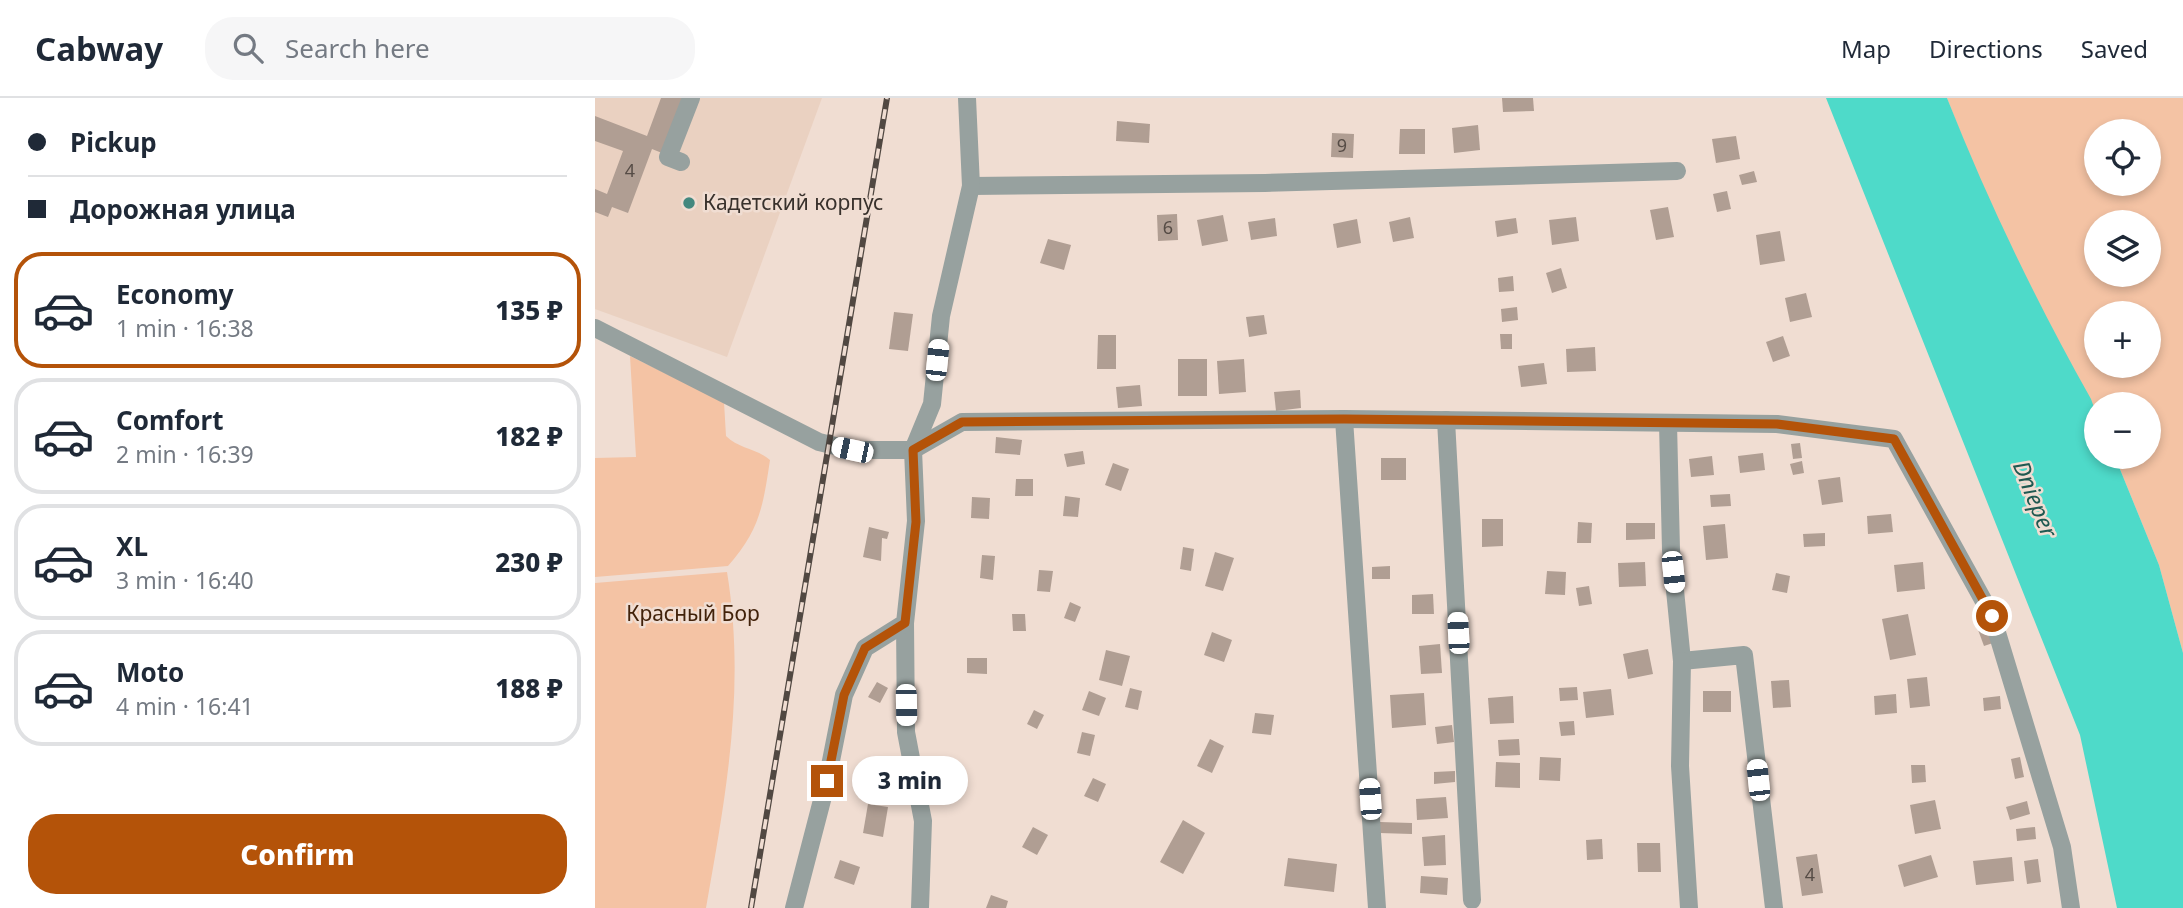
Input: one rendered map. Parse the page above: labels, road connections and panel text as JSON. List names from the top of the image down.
{
  "water": ["Dnieper"],
  "parks": ["Красный Бор"],
  "places": ["Кадетский корпус"],
  "house_numbers": [
    "9",
    "4",
    "6",
    "4"
  ],
  "page": {
    "header": "Cabway",
    "search": "Search here",
    "nav": ["Map", "Directions", "Saved"],
    "banner": ["Pickup", "Дорожная улица"],
    "map_buttons": ["+", "−"],
    "list": [
      {
        "name": "Economy",
        "note": "1 min · 16:38",
        "value": "135 ₽"
      },
      {
        "name": "Comfort",
        "note": "2 min · 16:39",
        "value": "182 ₽"
      },
      {
        "name": "XL",
        "note": "3 min · 16:40",
        "value": "230 ₽"
      },
      {
        "name": "Moto",
        "note": "4 min · 16:41",
        "value": "188 ₽"
      }
    ],
    "bubble": "3 min",
    "buttons": "Confirm"
  }
}
